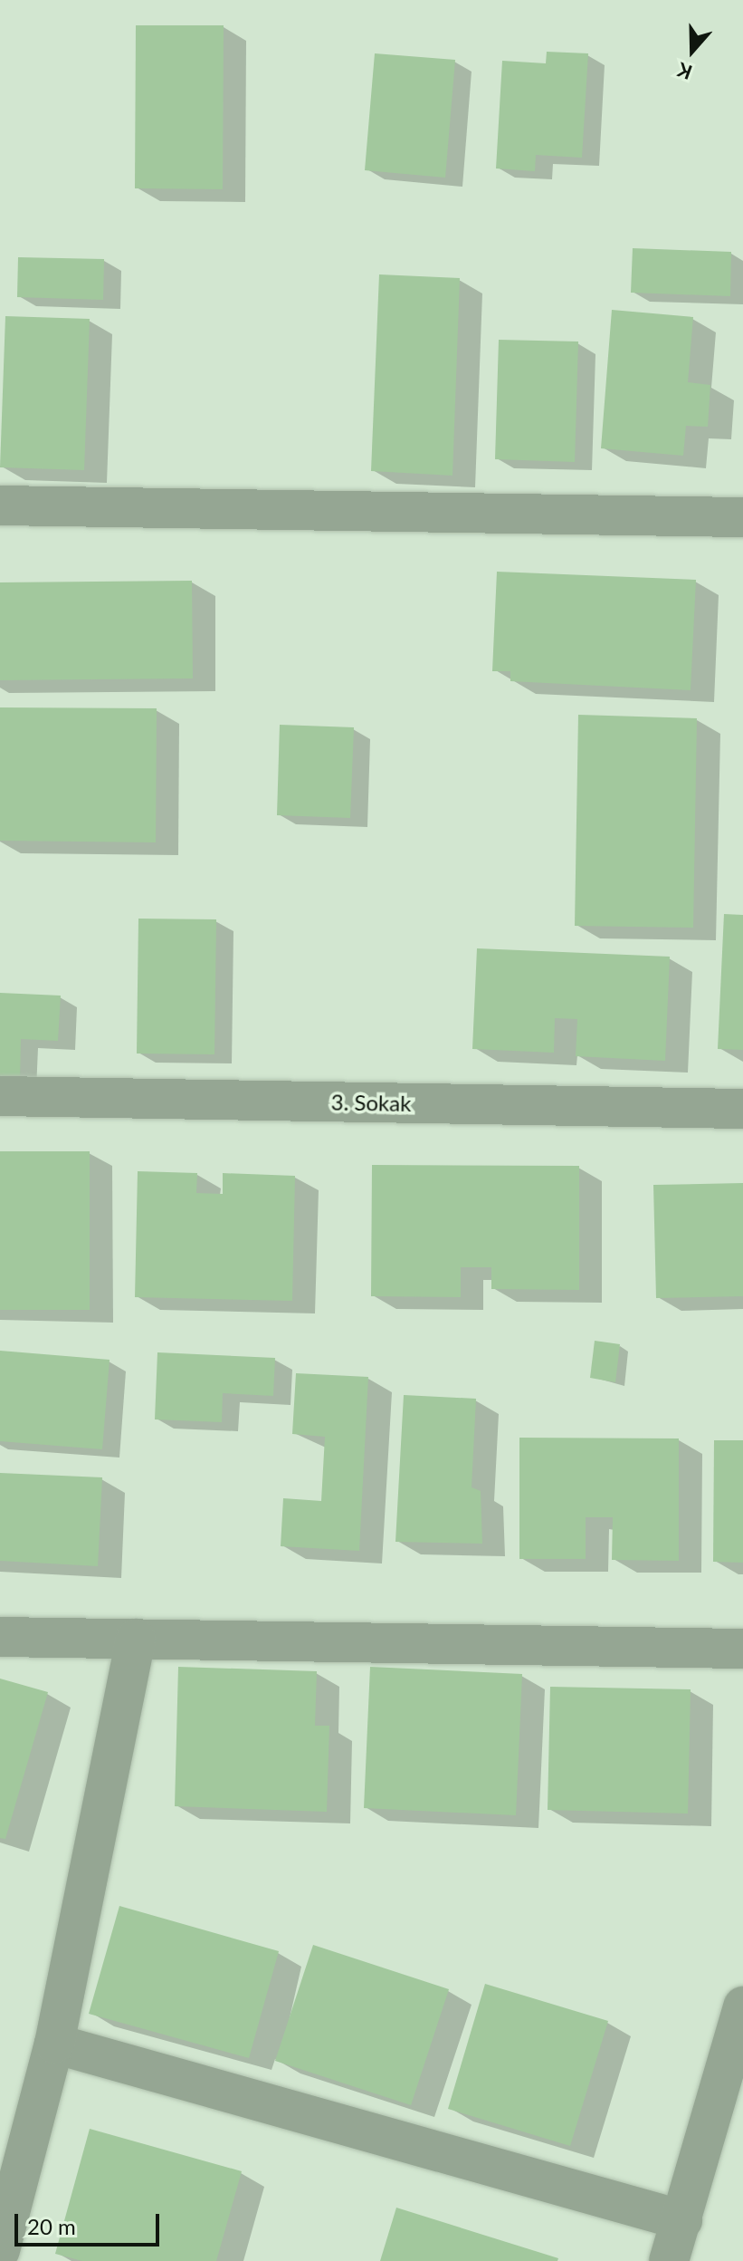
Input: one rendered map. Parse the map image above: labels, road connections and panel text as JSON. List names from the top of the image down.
{
  "streets": {
    "street": ["3. Sokak"]
  },
  "scale_bar": "20 m",
  "north": "bottom"
}
